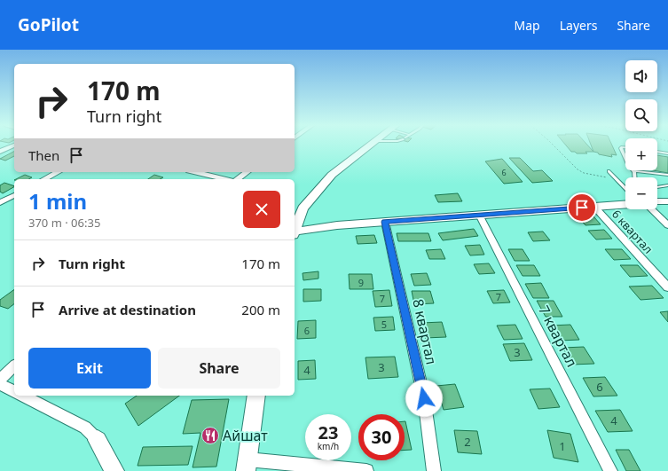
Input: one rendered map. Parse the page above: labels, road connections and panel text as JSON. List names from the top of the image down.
{
  "streets": {
    "street": ["6 квартал", "8 квартал", "7 квартал"]
  },
  "places": {
    "restaurant": ["Айшат"]
  },
  "house_numbers": [
    "6",
    "9",
    "7",
    "7",
    "5",
    "6",
    "3",
    "3",
    "4",
    "6",
    "4",
    "2",
    "1"
  ],
  "page": {
    "header": "GoPilot",
    "nav": ["Map", "Layers", "Share"],
    "map_buttons": ["+", "−"],
    "turn": ["170 m", "Turn right"],
    "then": "Then",
    "heading": ["1 min", "370 m · 06:35"],
    "list": [
      {
        "name": "Turn right",
        "value": "170 m"
      },
      {
        "name": "Arrive at destination",
        "value": "200 m"
      }
    ],
    "buttons": ["Exit", "Share"],
    "speed": "23 km/h",
    "limit": "30"
  }
}
